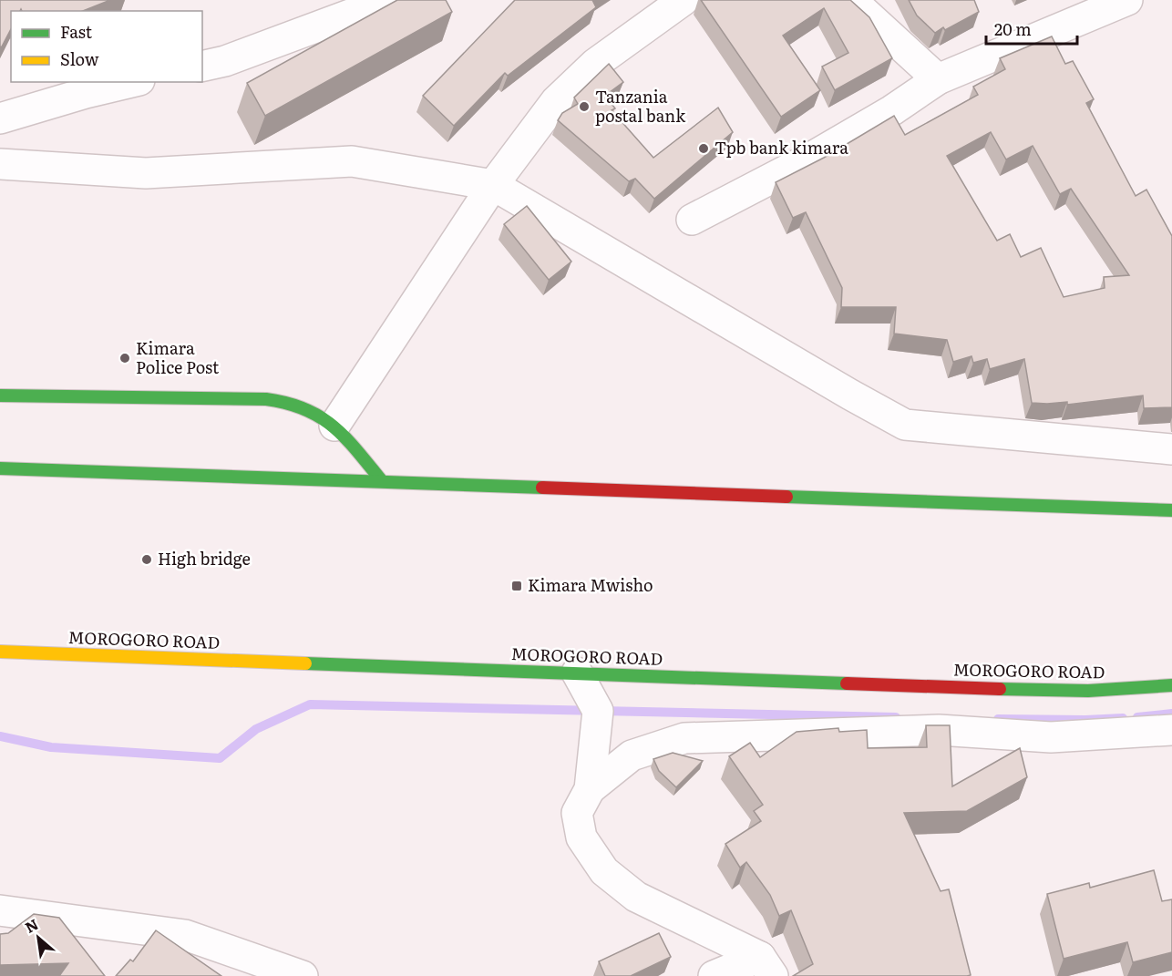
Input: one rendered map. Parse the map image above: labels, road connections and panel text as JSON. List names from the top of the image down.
{
  "streets": {
    "main road": ["MOROGORO ROAD"]
  },
  "places": {
    "other": [
      "Tanzania postal bank",
      "Tpb bank kimara",
      "Kimara Police Post",
      "High bridge"
    ],
    "transit": ["Kimara Mwisho"]
  },
  "legend": ["Fast", "Slow"],
  "scale_bar": "20 m",
  "north": "top left"
}
